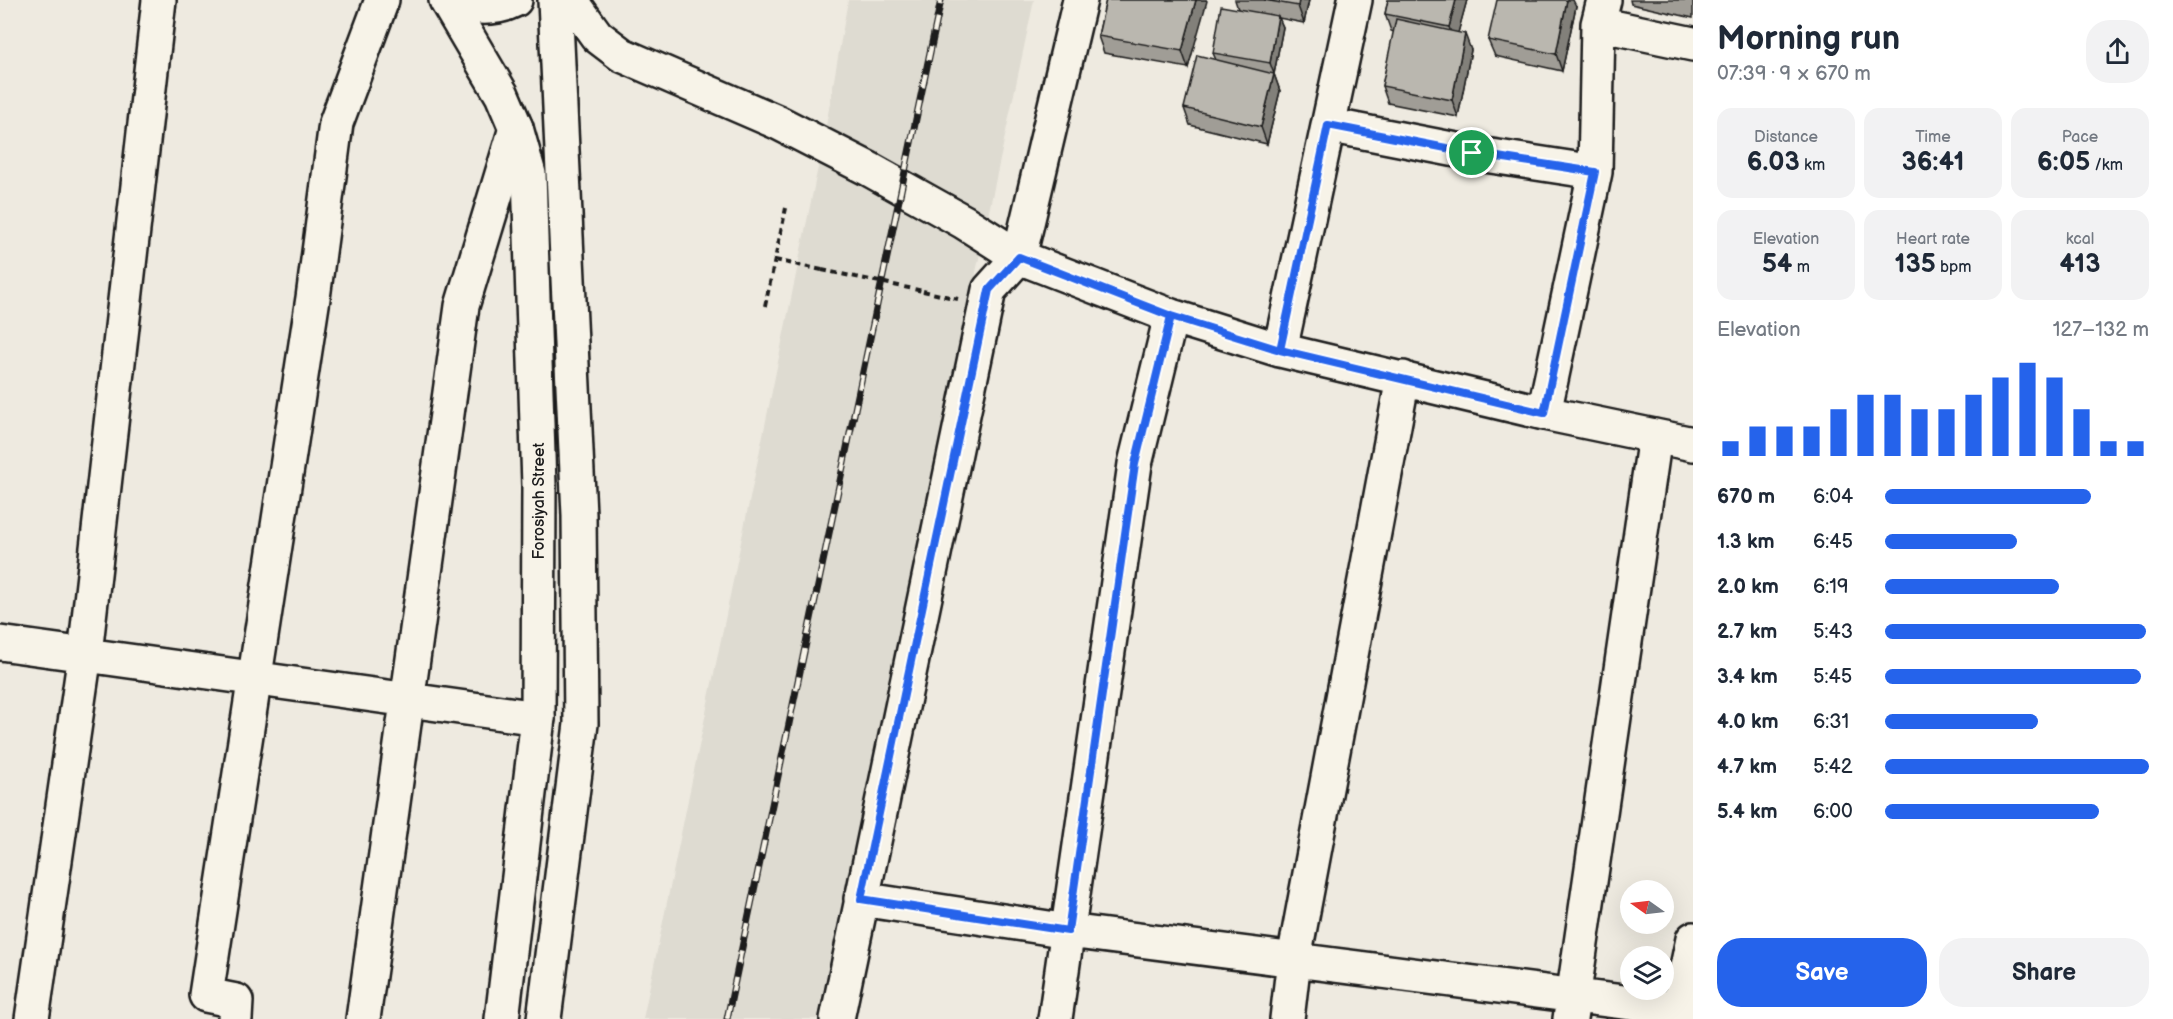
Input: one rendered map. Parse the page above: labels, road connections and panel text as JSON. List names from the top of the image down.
{
  "streets": {
    "street": ["Forosiyah Street"]
  },
  "north": "left",
  "page": {
    "heading": ["Morning run", "07:39 · 9 × 670 m"],
    "stats": [
      ["Distance", "6.03 km"],
      ["Time", "36:41"],
      ["Pace", "6:05 /km"],
      ["Elevation", "54 m"],
      ["Heart rate", "135 bpm"],
      ["kcal", "413"]
    ],
    "chart": ["Elevation", "127–132 m"],
    "list": [
      {
        "name": "670 m",
        "note": "6:04"
      },
      {
        "name": "1.3 km",
        "note": "6:45"
      },
      {
        "name": "2.0 km",
        "note": "6:19"
      },
      {
        "name": "2.7 km",
        "note": "5:43"
      },
      {
        "name": "3.4 km",
        "note": "5:45"
      },
      {
        "name": "4.0 km",
        "note": "6:31"
      },
      {
        "name": "4.7 km",
        "note": "5:42"
      },
      {
        "name": "5.4 km",
        "note": "6:00"
      }
    ],
    "buttons": ["Save", "Share"]
  }
}
